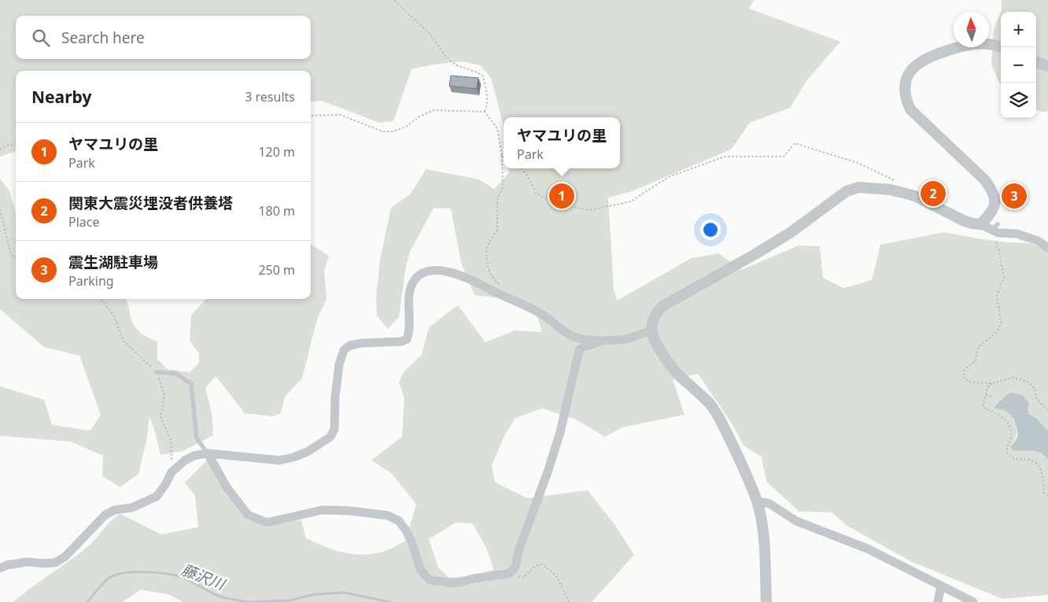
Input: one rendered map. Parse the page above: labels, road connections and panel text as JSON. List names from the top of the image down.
{
  "water": ["藤沢川"],
  "north": "top",
  "page": {
    "map_buttons": ["+", "−"],
    "search": "Search here",
    "heading": ["Nearby", "3 results"],
    "popup": ["ヤマユリの里", "Park"],
    "list": [
      {
        "mark": "1",
        "name": "ヤマユリの里",
        "note": "Park",
        "value": "120 m"
      },
      {
        "mark": "2",
        "name": "関東大震災埋没者供養塔",
        "note": "Place",
        "value": "180 m"
      },
      {
        "mark": "3",
        "name": "震生湖駐車場",
        "note": "Parking",
        "value": "250 m"
      }
    ],
    "pins": ["2", "1", "3"]
  }
}
